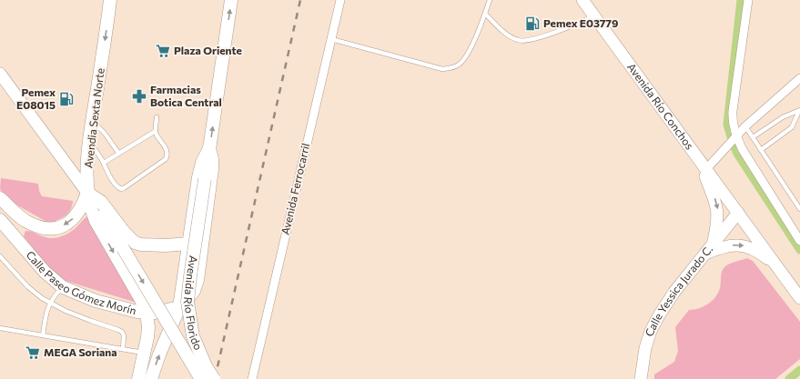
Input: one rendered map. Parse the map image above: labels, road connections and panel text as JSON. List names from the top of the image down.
{
  "streets": {
    "main road": [
      "Avenida Río Conchos",
      "Avendia Sexta Norte",
      "Calle Paseo Gómez Morín",
      "Calle Yessica Jurado C.",
      "Avenida Río Florido"
    ],
    "street": ["Avenida Ferrocarril"]
  },
  "crossings": [
    ["Avenida Río Conchos", "Calle Yessica Jurado C."],
    ["Avendia Sexta Norte", "Avenida Río Florido"]
  ],
  "one_way": ["Avendia Sexta Norte"],
  "places": {
    "fuel station": ["Pemex E03779", "Pemex E08015"],
    "supermarket": ["Plaza Oriente", "MEGA Soriana"],
    "pharmacy": ["Farmacias Botica Central"]
  }
}
